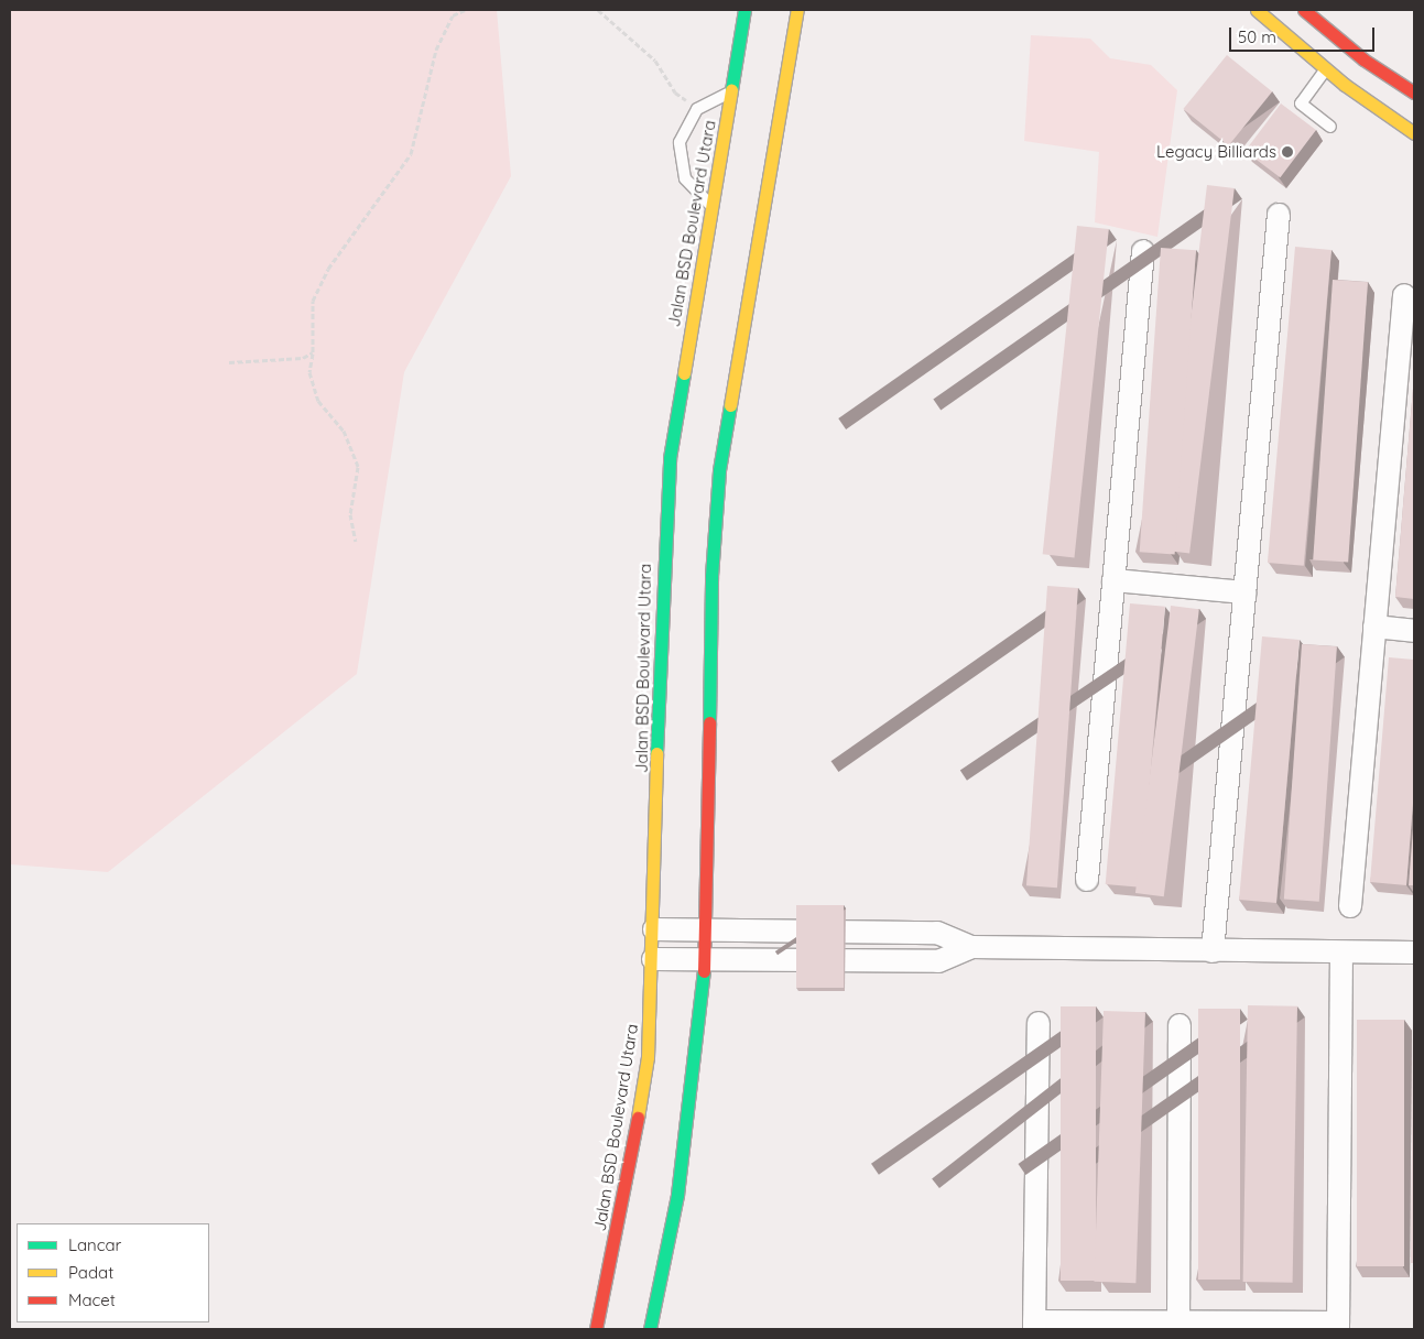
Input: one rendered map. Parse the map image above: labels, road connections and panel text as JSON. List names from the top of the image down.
{
  "streets": {
    "main road": ["Jalan BSD Boulevard Utara"]
  },
  "places": ["Legacy Billiards"],
  "legend": ["Lancar", "Padat", "Macet"],
  "scale_bar": "50 m"
}
